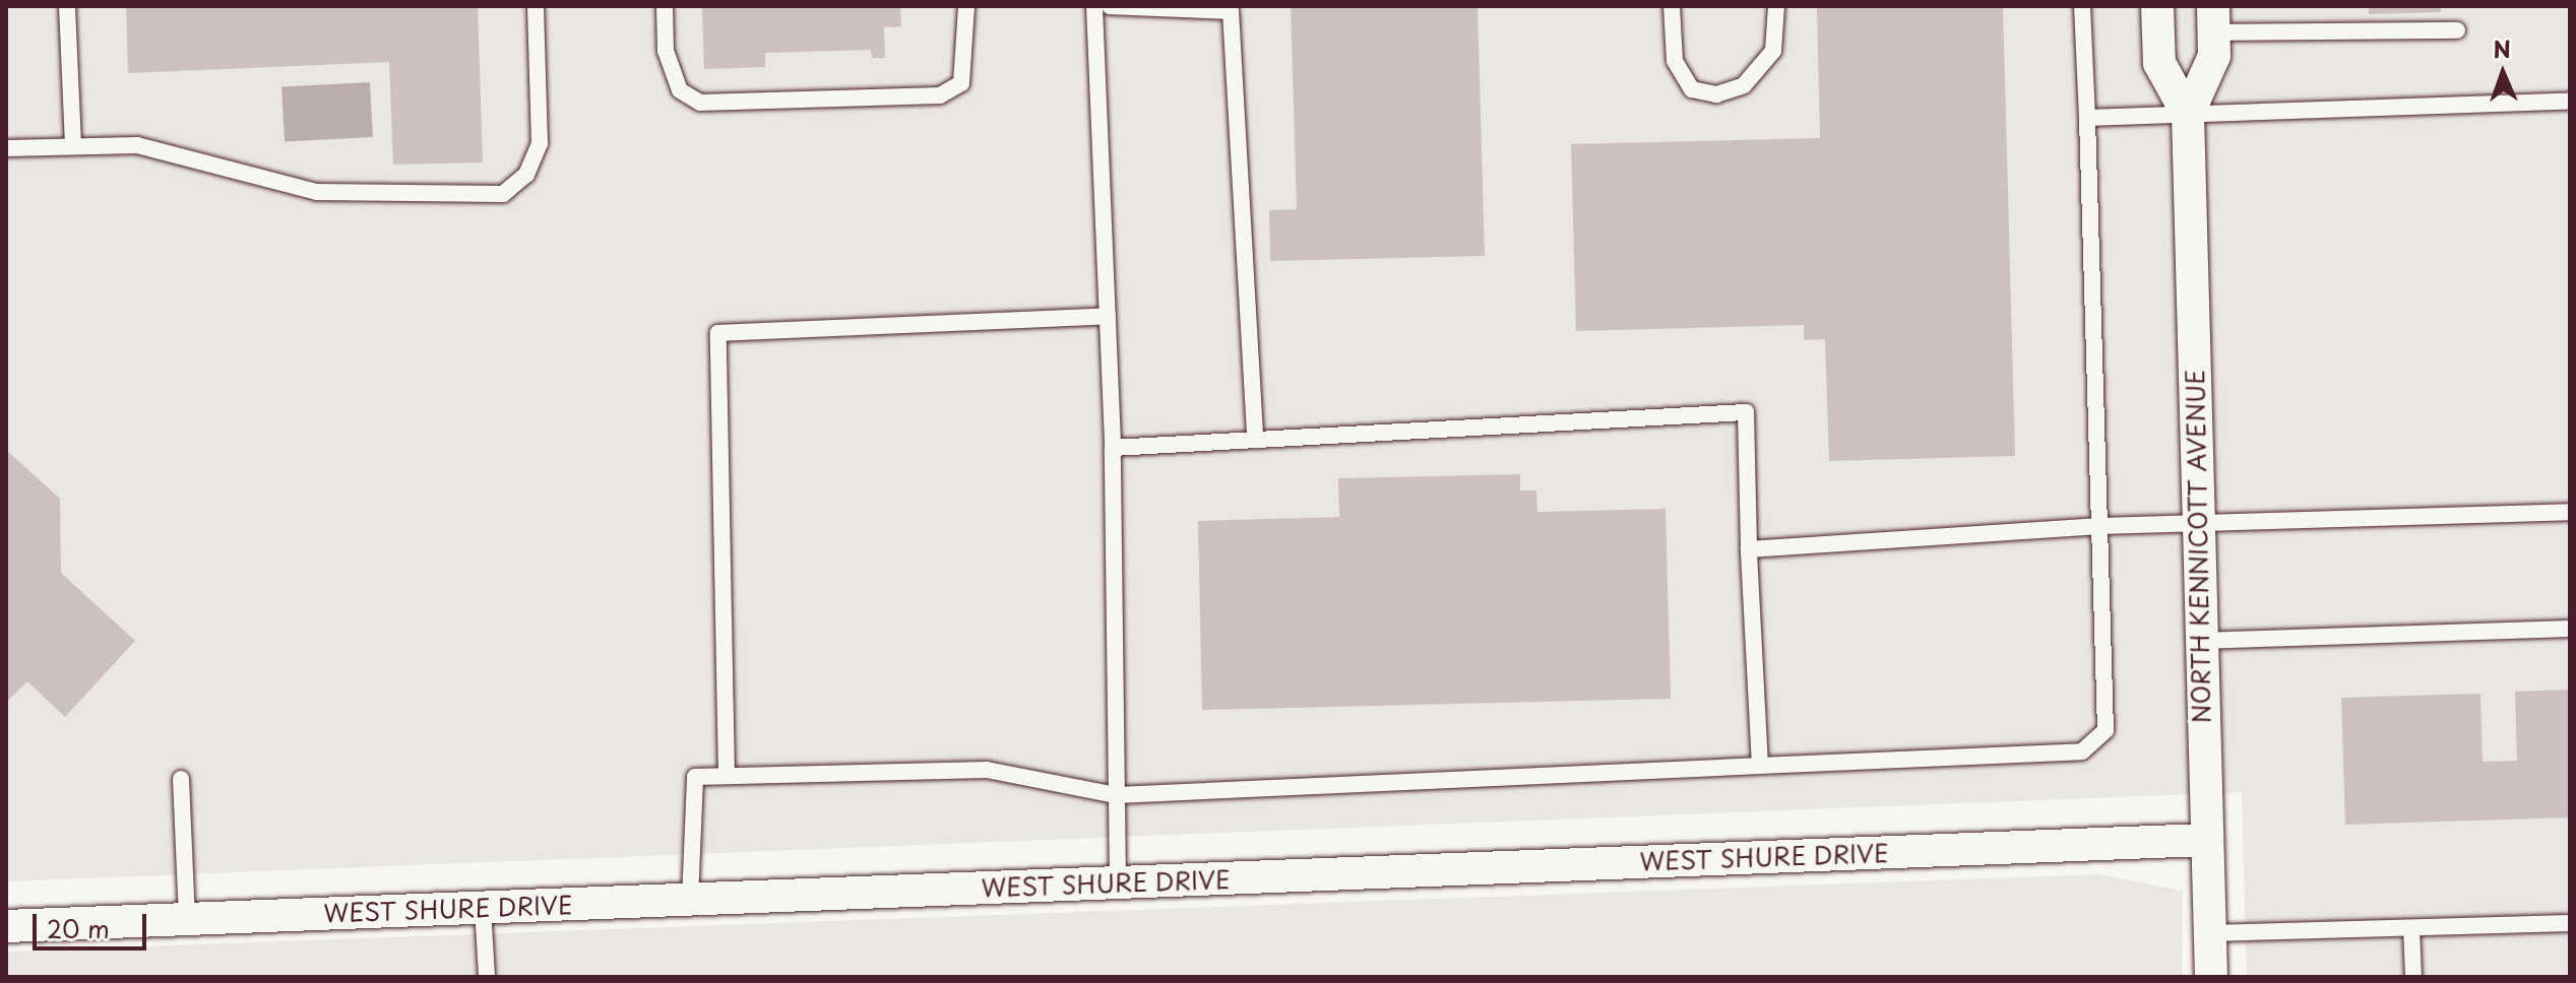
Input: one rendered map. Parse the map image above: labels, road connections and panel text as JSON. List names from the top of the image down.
{
  "streets": {
    "street": ["NORTH KENNICOTT AVENUE", "WEST SHURE DRIVE"]
  },
  "crossings": [
    ["NORTH KENNICOTT AVENUE", "WEST SHURE DRIVE"]
  ],
  "scale_bar": "20 m",
  "north": "top"
}
